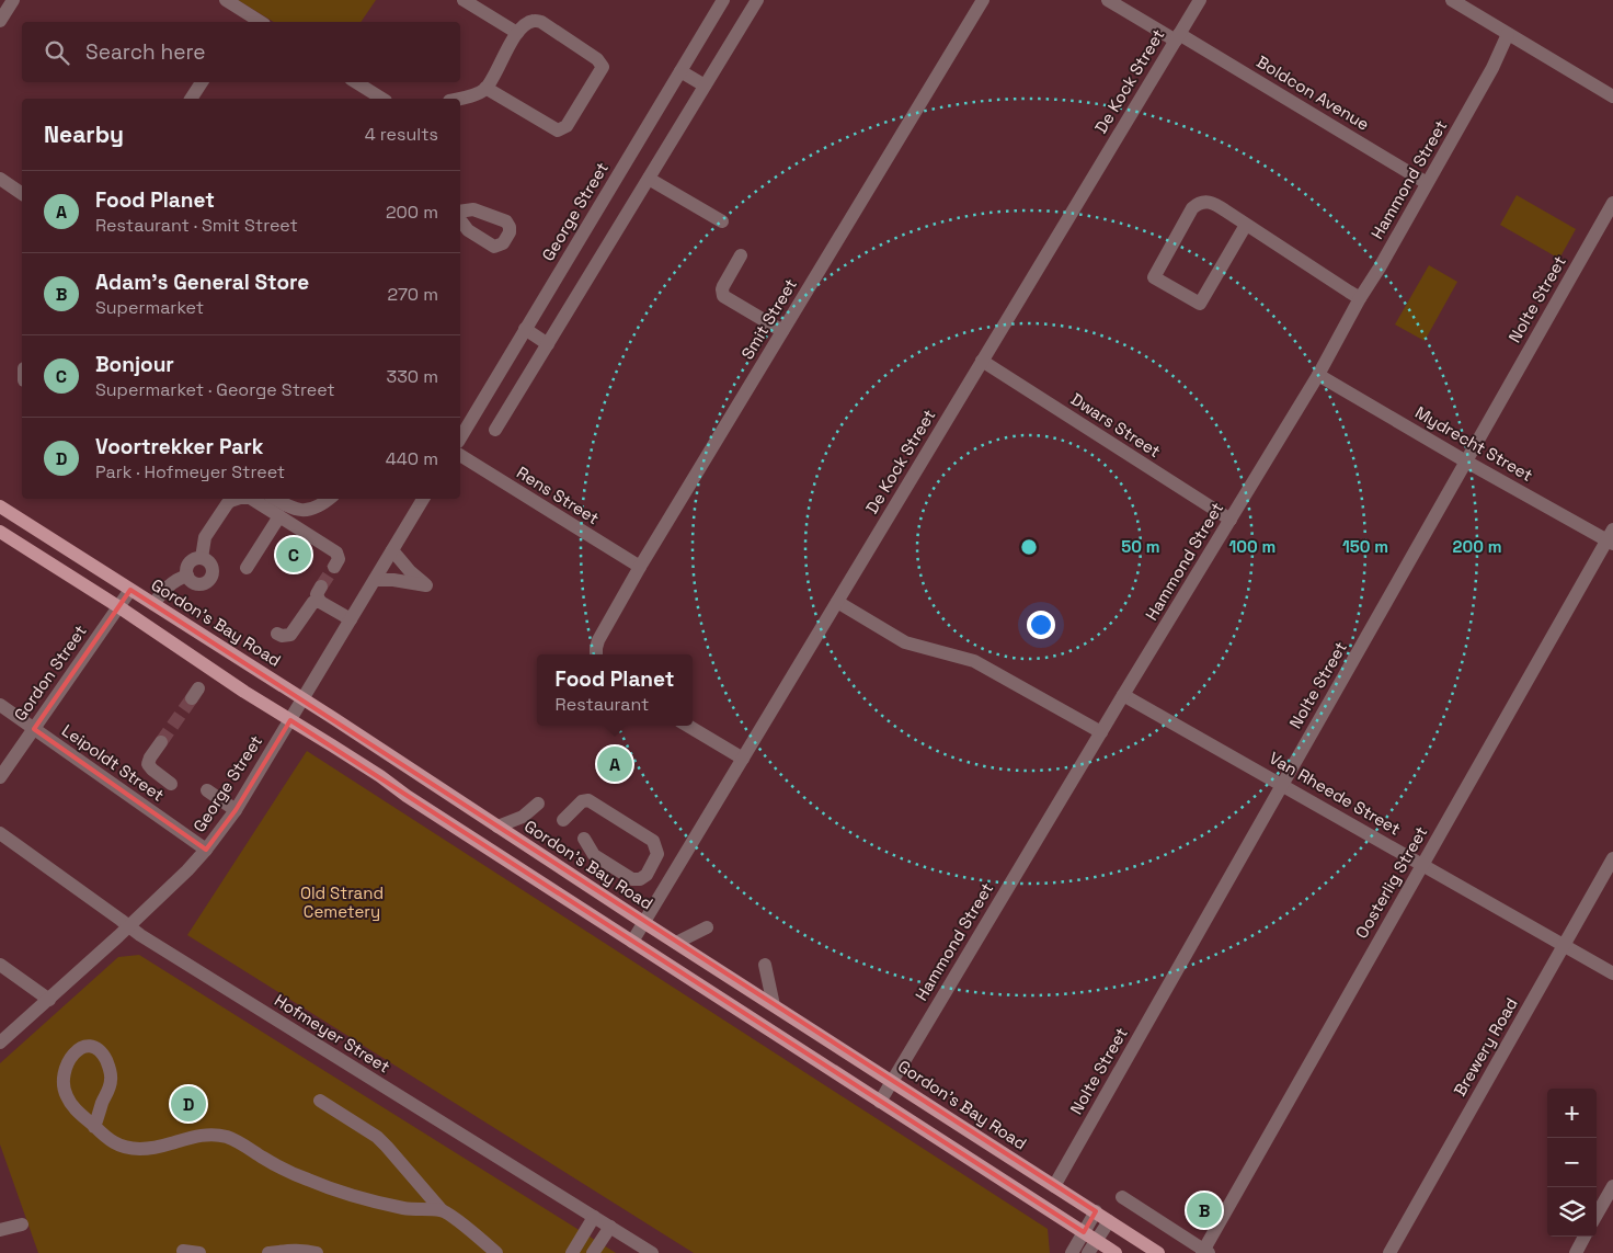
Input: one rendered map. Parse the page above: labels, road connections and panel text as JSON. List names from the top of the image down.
{
  "streets": {
    "main road": ["Gordon's Bay Road"],
    "street": [
      "De Kock Street",
      "Boldcon Avenue",
      "Hammond Street",
      "George Street",
      "Nolte Street",
      "Smit Street",
      "Dwars Street",
      "Mydrecht Street",
      "Rens Street",
      "Gordon Street",
      "Leipoldt Street",
      "Van Rheede Street",
      "Oosterlig Street",
      "Hofmeyer Street",
      "Brewery Road"
    ]
  },
  "crossings": [
    ["De Kock Street", "Boldcon Avenue"],
    ["De Kock Street", "Dwars Street"],
    ["De Kock Street", "Gordon's Bay Road"],
    ["Boldcon Avenue", "Hammond Street"],
    ["Hammond Street", "Dwars Street"],
    ["Hammond Street", "Mydrecht Street"],
    ["Hammond Street", "Gordon's Bay Road"],
    ["Hammond Street", "Van Rheede Street"],
    ["George Street", "Gordon's Bay Road"],
    ["George Street", "Leipoldt Street"],
    ["George Street", "Hofmeyer Street"],
    ["Nolte Street", "Mydrecht Street"],
    ["Nolte Street", "Gordon's Bay Road"],
    ["Nolte Street", "Van Rheede Street"],
    ["Smit Street", "Rens Street"],
    ["Mydrecht Street", "Oosterlig Street"],
    ["Gordon's Bay Road", "Gordon Street"],
    ["Gordon Street", "Leipoldt Street"],
    ["Van Rheede Street", "Oosterlig Street"],
    ["Van Rheede Street", "Brewery Road"]
  ],
  "parks": ["Old Strand Cemetery"],
  "page": {
    "search": "Search here",
    "heading": ["Nearby", "4 results"],
    "list": [
      {
        "mark": "A",
        "name": "Food Planet",
        "note": "Restaurant · Smit Street",
        "value": "200 m"
      },
      {
        "mark": "B",
        "name": "Adam's General Store",
        "note": "Supermarket",
        "value": "270 m"
      },
      {
        "mark": "C",
        "name": "Bonjour",
        "note": "Supermarket · George Street",
        "value": "330 m"
      },
      {
        "mark": "D",
        "name": "Voortrekker Park",
        "note": "Park · Hofmeyer Street",
        "value": "440 m"
      }
    ],
    "pins": [
      "C",
      "A",
      "D",
      "B"
    ],
    "popup": ["Food Planet", "Restaurant"],
    "map_buttons": ["+", "−"]
  },
  "rings": [
    "50 m",
    "100 m",
    "150 m",
    "200 m"
  ]
}
